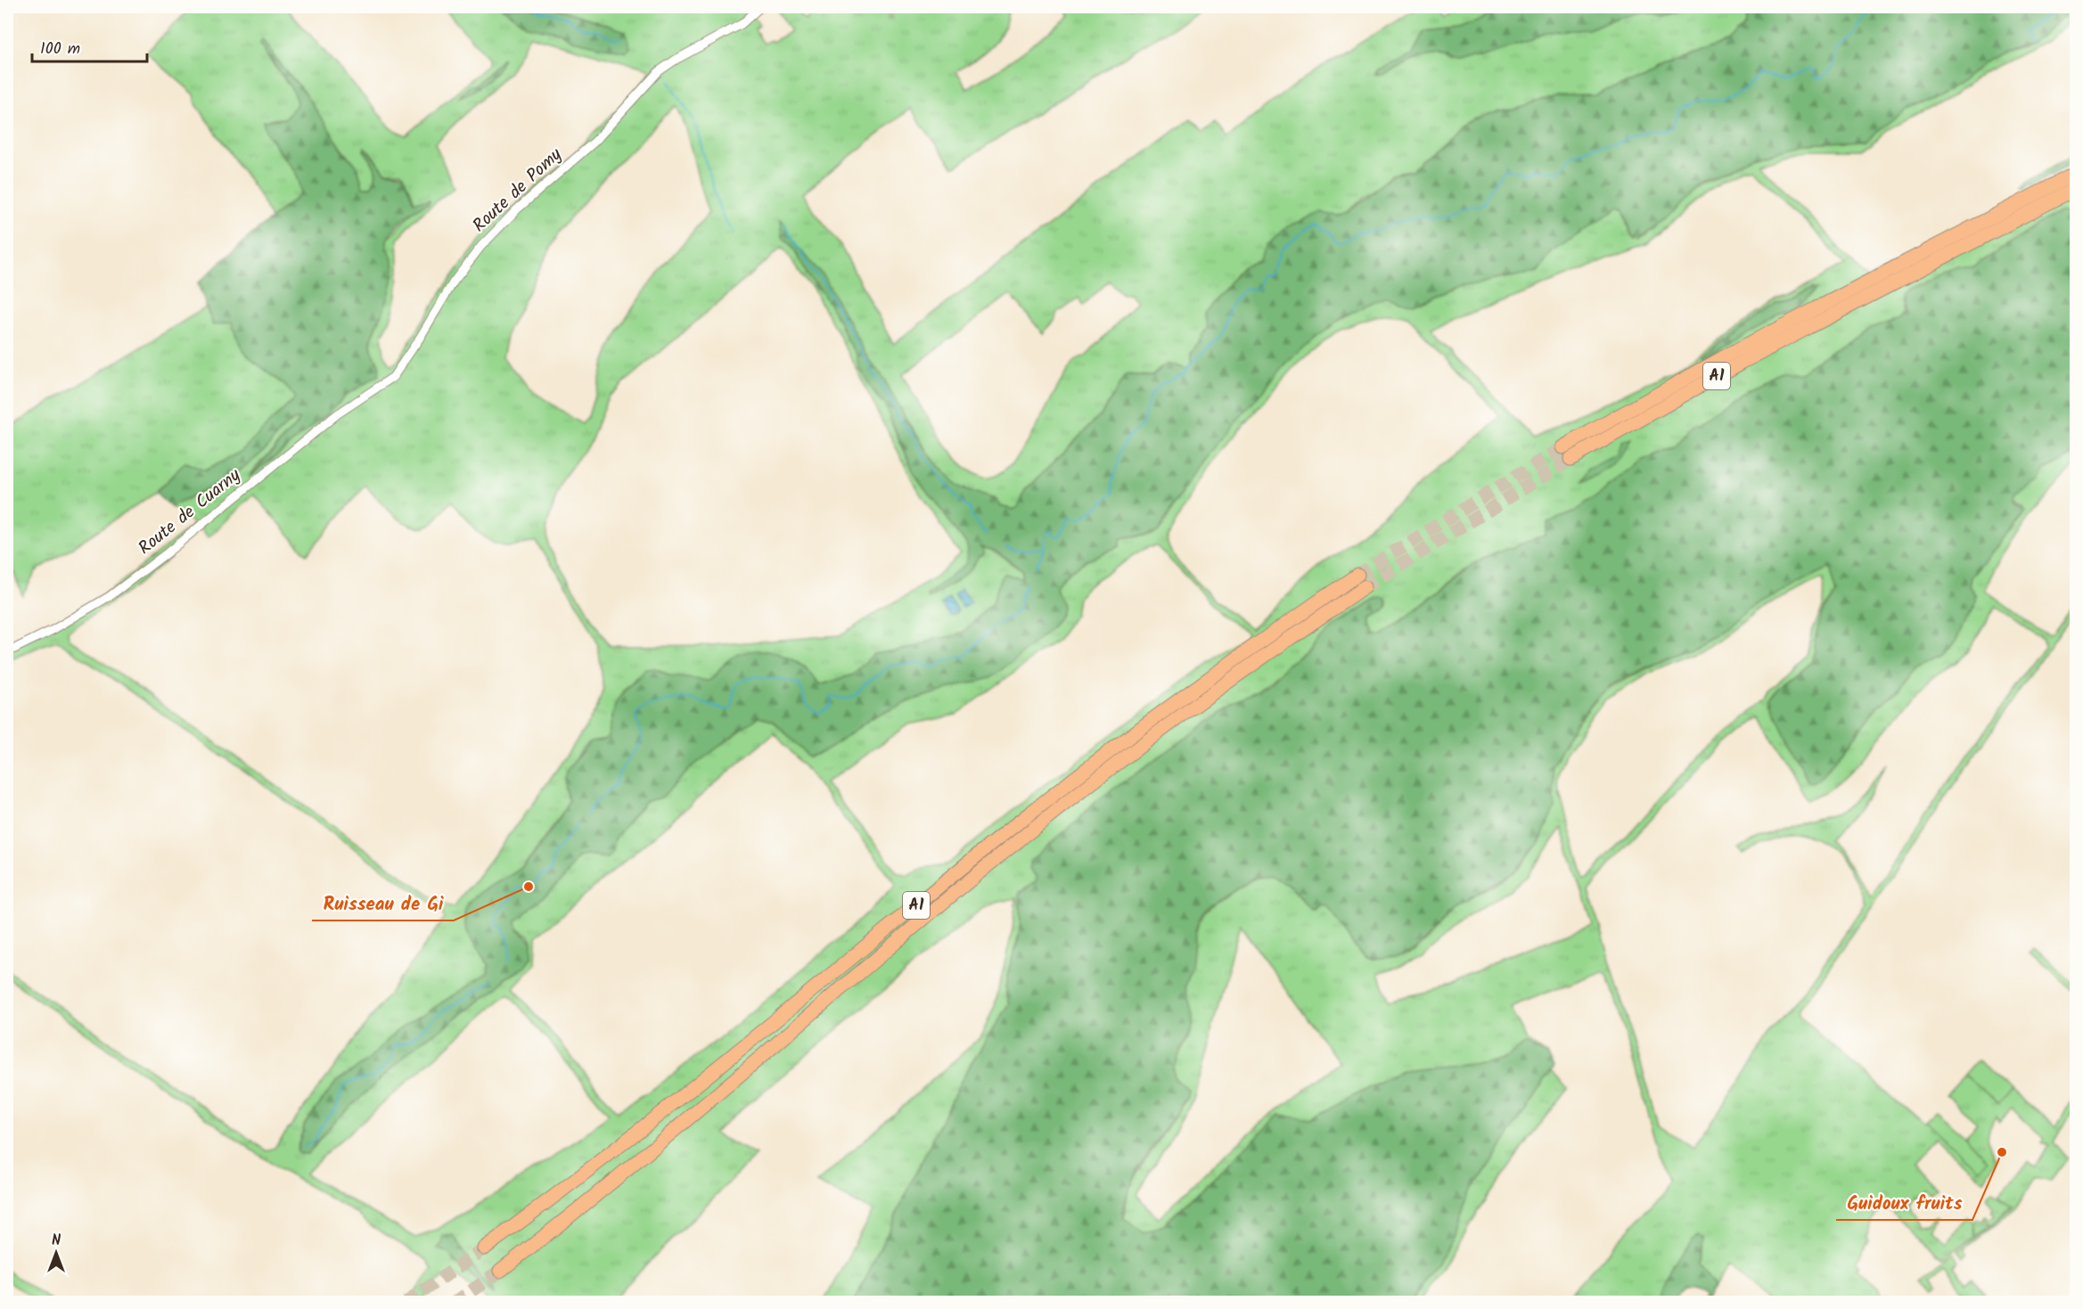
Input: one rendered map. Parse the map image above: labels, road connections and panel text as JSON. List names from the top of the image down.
{
  "streets": {
    "highway": ["A1"],
    "street": ["Route de Pomy", "Route de Cuarny"]
  },
  "crossings": [
    ["Route de Pomy", "Route de Cuarny"]
  ],
  "places": ["Ruisseau de Gi", "Guidoux fruits"],
  "scale_bar": "100 m",
  "north": "top"
}
